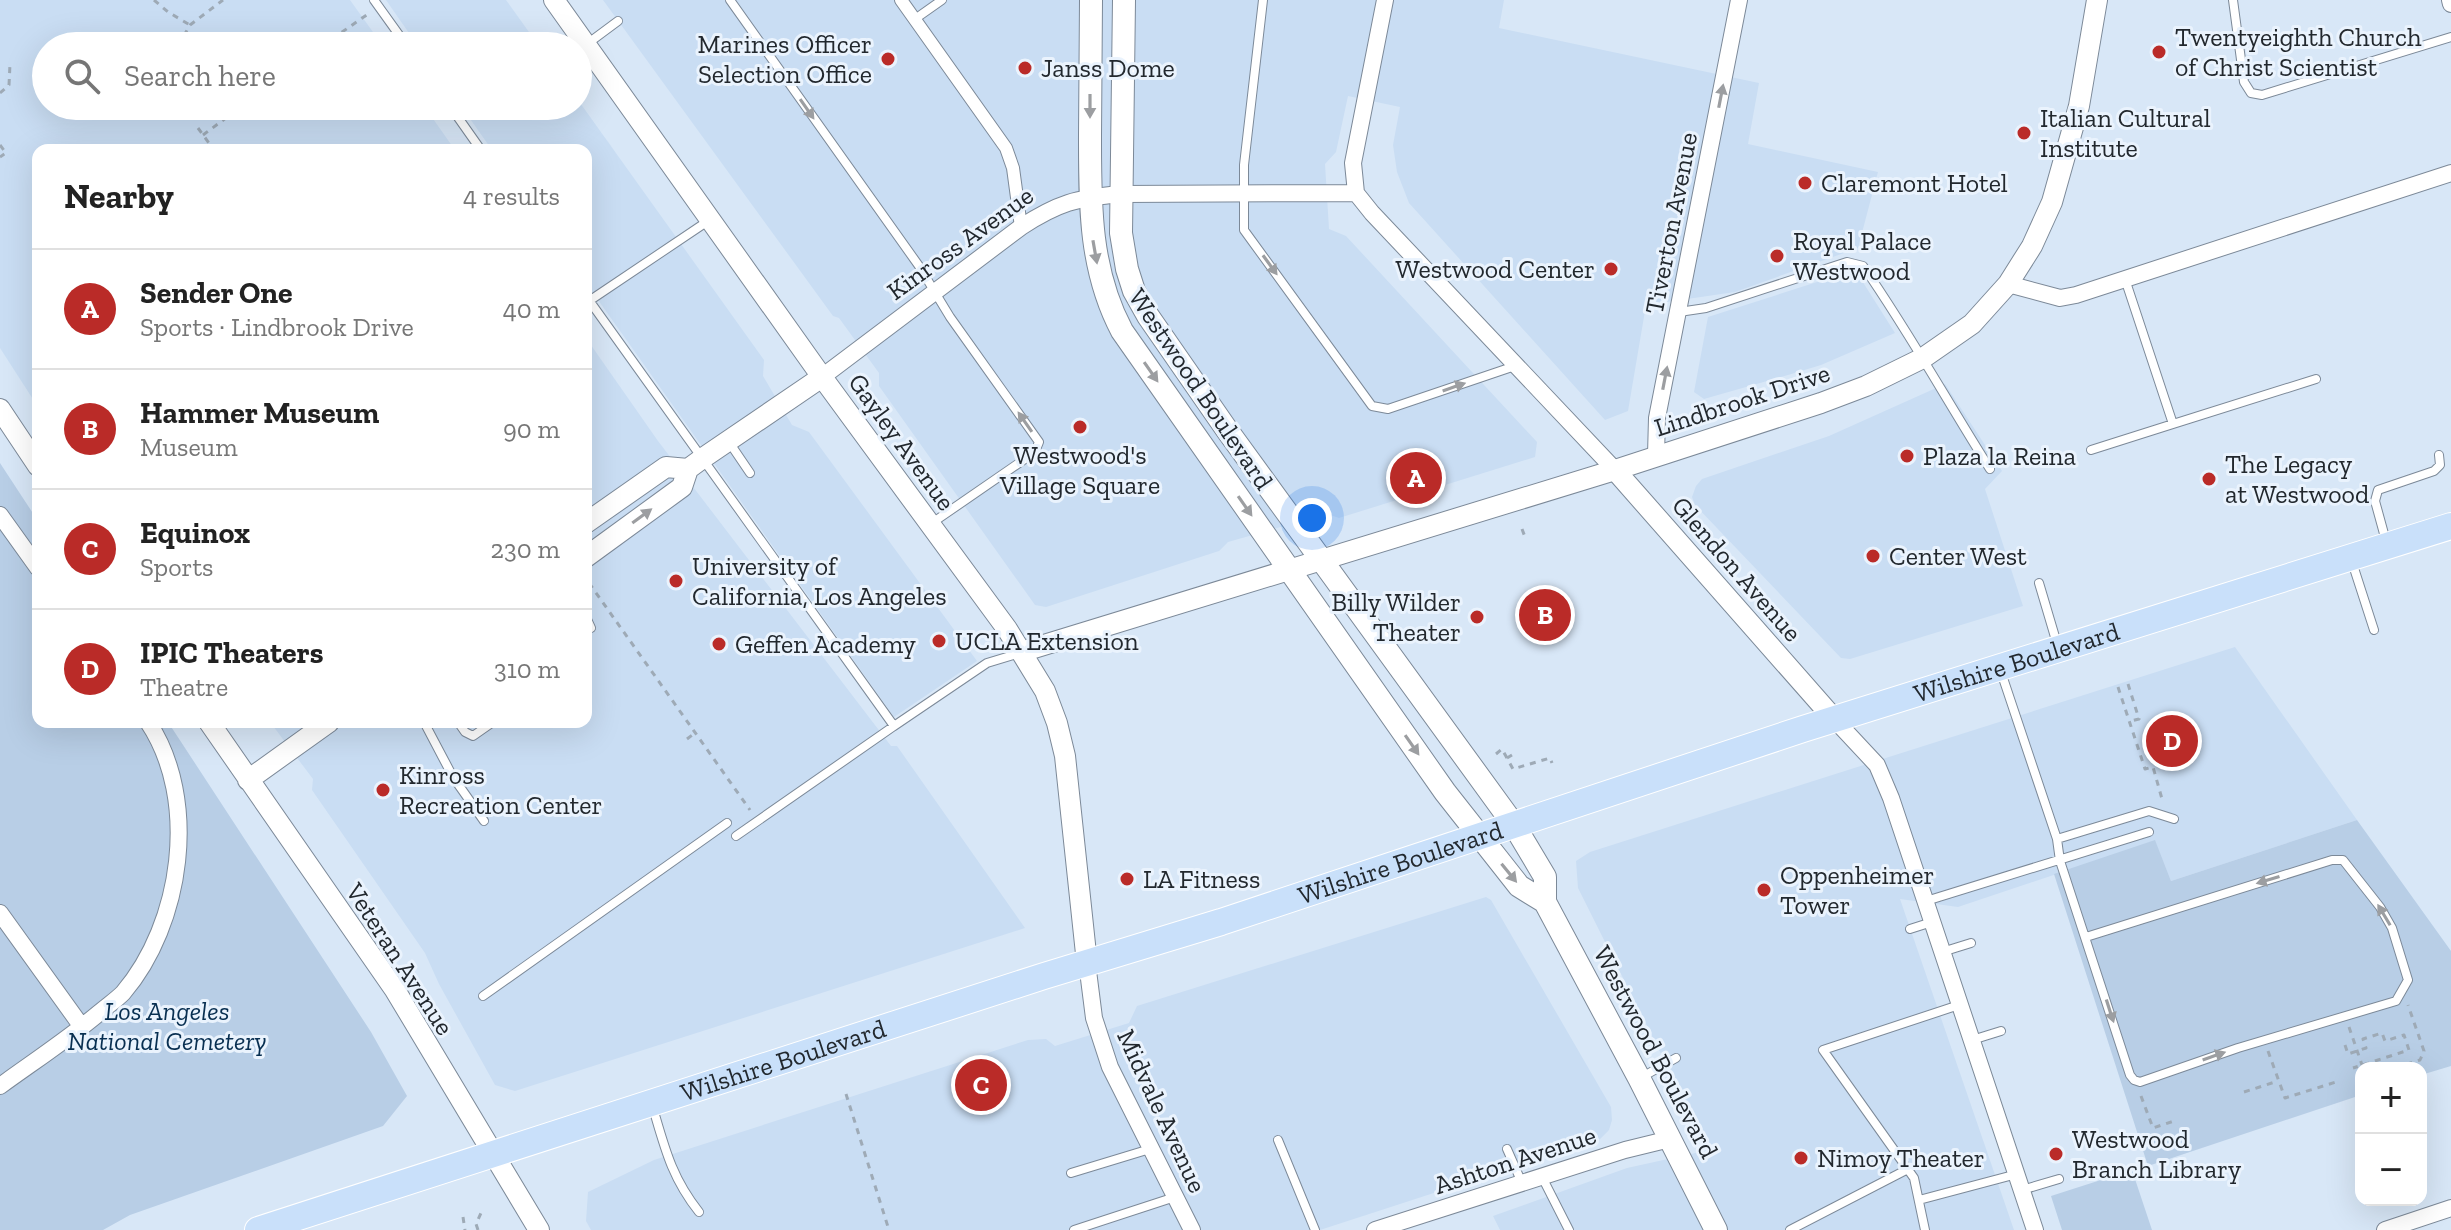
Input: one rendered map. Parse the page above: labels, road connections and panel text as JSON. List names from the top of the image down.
{
  "streets": {
    "main road": ["Westwood Boulevard", "Wilshire Boulevard"],
    "street": [
      "Tiverton Avenue",
      "Kinross Avenue",
      "Lindbrook Drive",
      "Gayley Avenue",
      "Glendon Avenue",
      "Veteran Avenue",
      "Midvale Avenue",
      "Ashton Avenue"
    ]
  },
  "crossings": [
    ["Tiverton Avenue", "Lindbrook Drive"],
    ["Kinross Avenue", "Westwood Boulevard"],
    ["Kinross Avenue", "Gayley Avenue"],
    ["Kinross Avenue", "Glendon Avenue"],
    ["Westwood Boulevard", "Lindbrook Drive"],
    ["Westwood Boulevard", "Wilshire Boulevard"],
    ["Westwood Boulevard", "Ashton Avenue"],
    ["Lindbrook Drive", "Gayley Avenue"],
    ["Lindbrook Drive", "Glendon Avenue"],
    ["Gayley Avenue", "Wilshire Boulevard"],
    ["Gayley Avenue", "Midvale Avenue"],
    ["Glendon Avenue", "Wilshire Boulevard"],
    ["Wilshire Boulevard", "Veteran Avenue"],
    ["Wilshire Boulevard", "Midvale Avenue"]
  ],
  "one_way": ["Tiverton Avenue"],
  "parks": ["Los Angeles National Cemetery"],
  "places": [
    "Twentyeighth Church of Christ Scientist",
    "Marines Officer Selection Office",
    "Janss Dome",
    "Italian Cultural Institute",
    "Claremont Hotel",
    "Royal Palace Westwood",
    "Westwood Center",
    "Westwood's Village Square",
    "Plaza la Reina",
    "The Legacy at Westwood",
    "Center West",
    "University of California, Los Angeles",
    "Billy Wilder Theater",
    "UCLA Extension",
    "Geffen Academy",
    "Kinross Recreation Center",
    "LA Fitness",
    "Oppenheimer Tower",
    "Westwood Branch Library",
    "Nimoy Theater"
  ],
  "page": {
    "search": "Search here",
    "heading": ["Nearby", "4 results"],
    "list": [
      {
        "mark": "A",
        "name": "Sender One",
        "note": "Sports · Lindbrook Drive",
        "value": "40 m"
      },
      {
        "mark": "B",
        "name": "Hammer Museum",
        "note": "Museum",
        "value": "90 m"
      },
      {
        "mark": "C",
        "name": "Equinox",
        "note": "Sports",
        "value": "230 m"
      },
      {
        "mark": "D",
        "name": "IPIC Theaters",
        "note": "Theatre",
        "value": "310 m"
      }
    ],
    "pins": [
      "A",
      "B",
      "D",
      "C"
    ],
    "map_buttons": ["+", "−"]
  }
}
